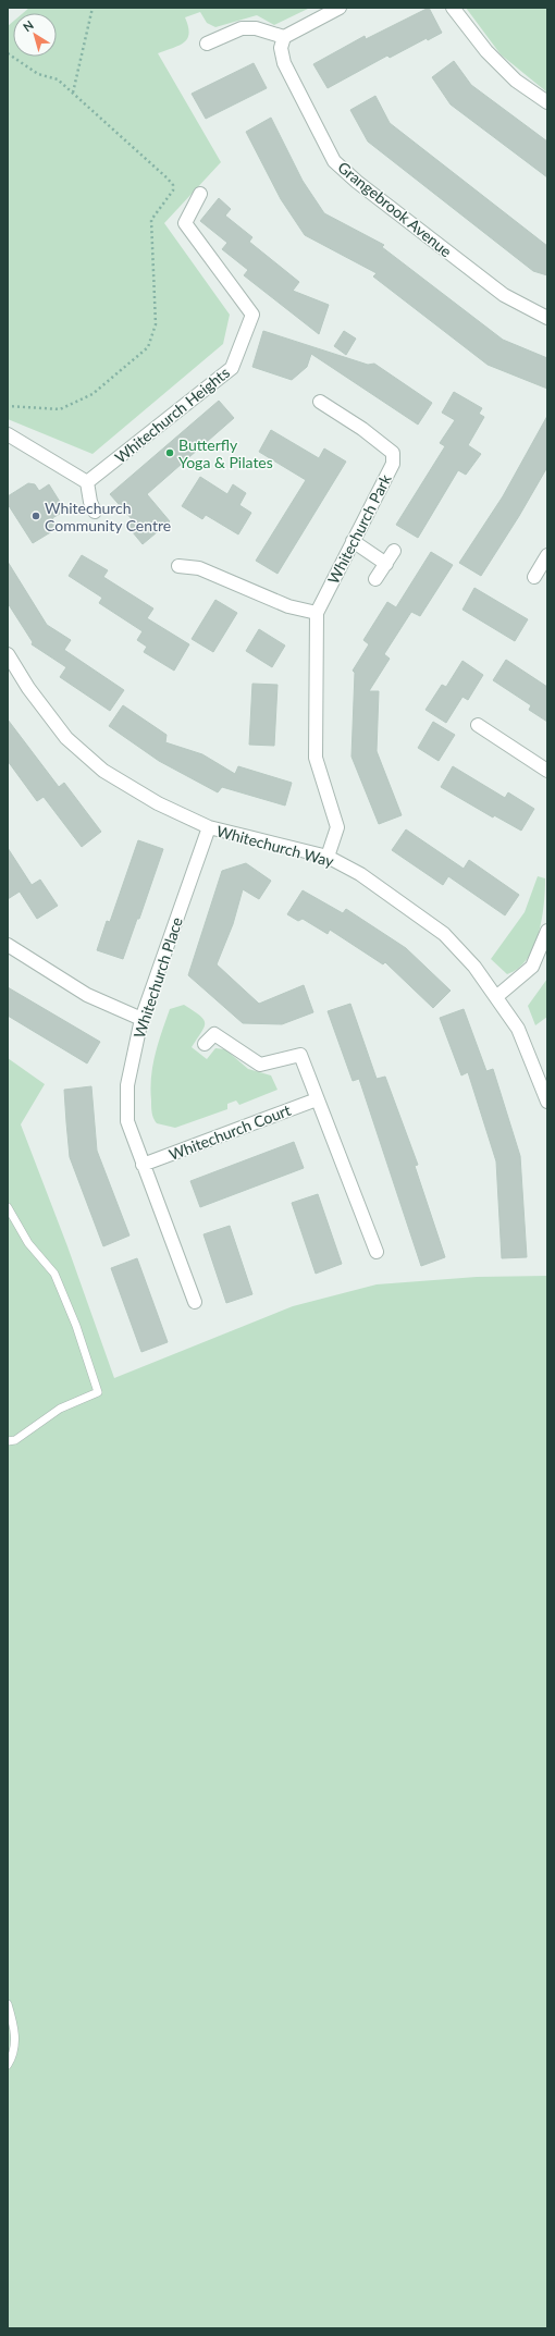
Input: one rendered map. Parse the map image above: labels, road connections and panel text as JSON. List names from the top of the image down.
{
  "streets": {
    "street": [
      "Grangebrook Avenue",
      "Whitechurch Heights",
      "Whitechurch Park",
      "Whitechurch Way",
      "Whitechurch Place",
      "Whitechurch Court"
    ]
  },
  "crossings": [
    ["Whitechurch Park", "Whitechurch Way"],
    ["Whitechurch Way", "Whitechurch Place"],
    ["Whitechurch Place", "Whitechurch Court"]
  ],
  "places": ["Butterfly Yoga & Pilates", "Whitechurch Community Centre"],
  "north": "top left"
}
